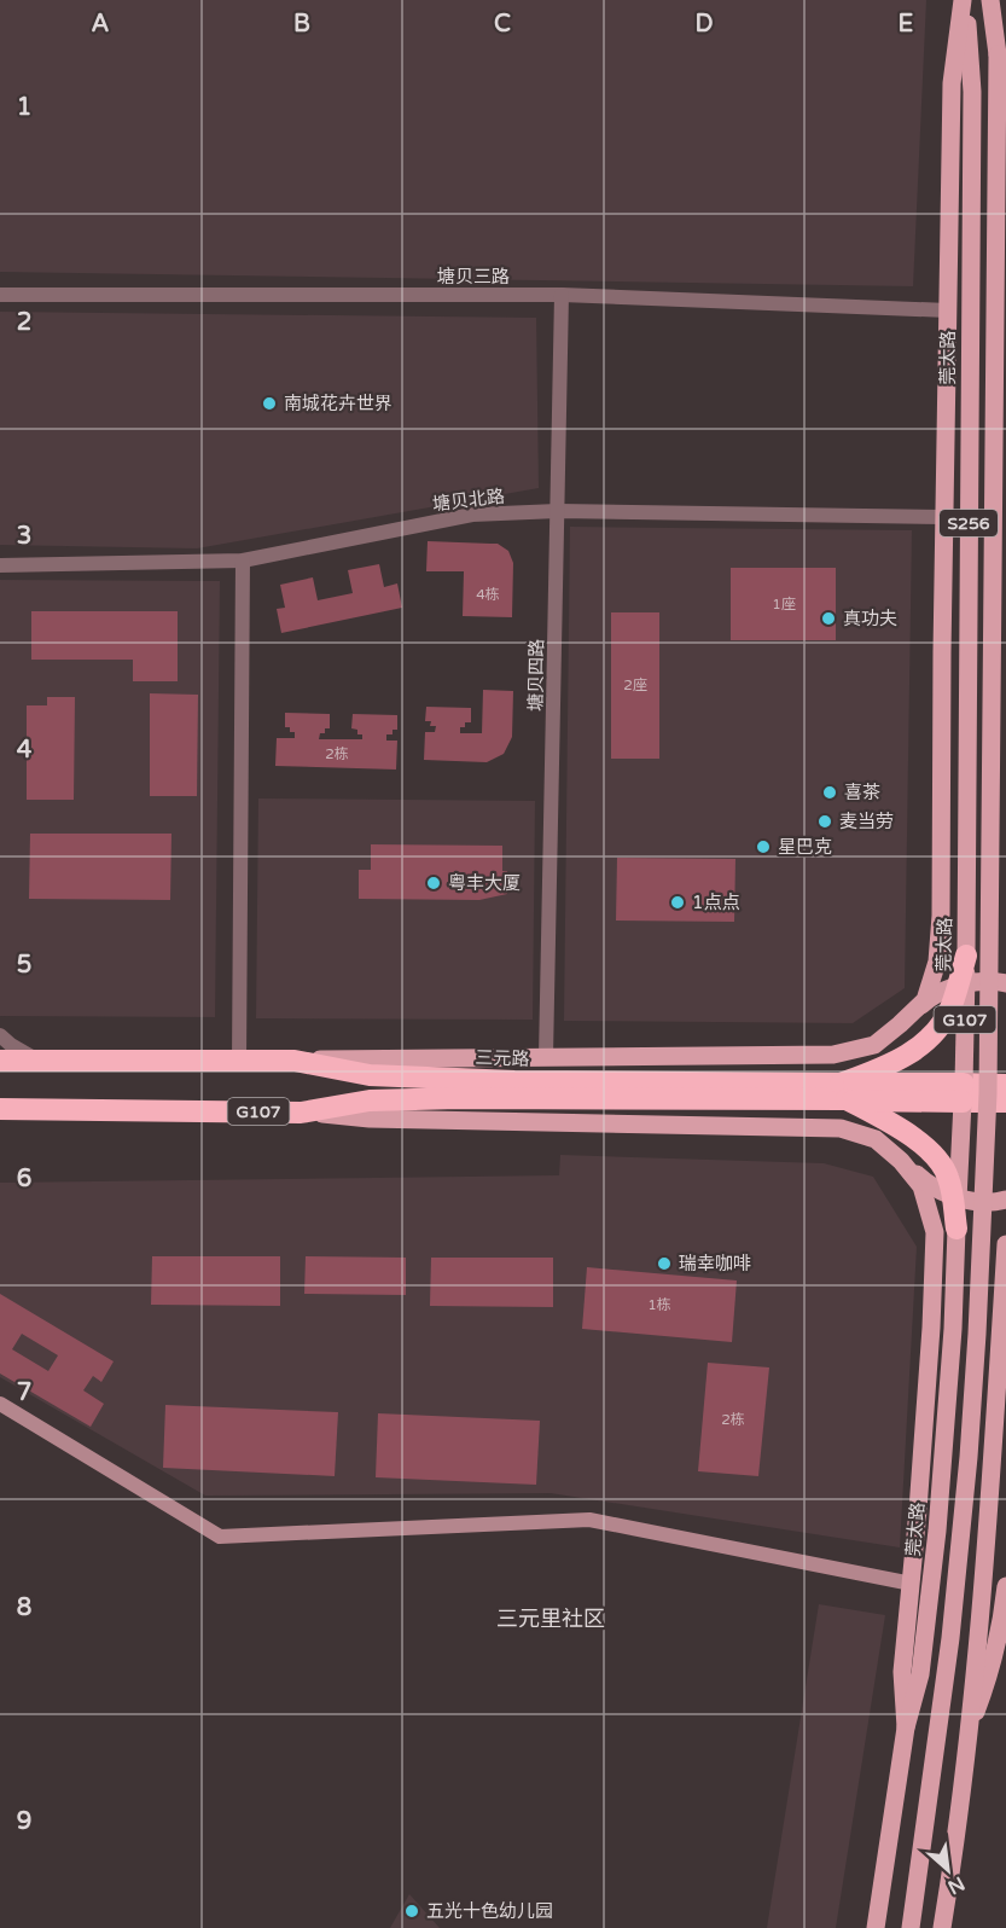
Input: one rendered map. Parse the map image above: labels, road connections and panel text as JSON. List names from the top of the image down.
{
  "streets": {
    "highway": ["G107", "三元路"],
    "main road": ["莞太路", "S256"],
    "street": ["塘贝三路", "塘贝北路", "塘贝四路"]
  },
  "crossings": [
    ["塘贝三路", "塘贝四路"],
    ["莞太路", "三元路"],
    ["塘贝北路", "塘贝四路"]
  ],
  "districts": ["三元里社区"],
  "places": [
    "南城花卉世界",
    "真功夫",
    "喜茶",
    "麦当劳",
    "星巴克",
    "粤丰大厦",
    "1点点",
    "瑞幸咖啡",
    "五光十色幼儿园"
  ],
  "house_numbers": [
    "4栋",
    "1座",
    "2座",
    "2栋",
    "1栋",
    "2栋"
  ],
  "north": "bottom right",
  "grid": {
    "columns": [
      "A",
      "B",
      "C",
      "D",
      "E"
    ],
    "rows": [
      "1",
      "2",
      "3",
      "4",
      "5",
      "6",
      "7",
      "8",
      "9"
    ]
  }
}
